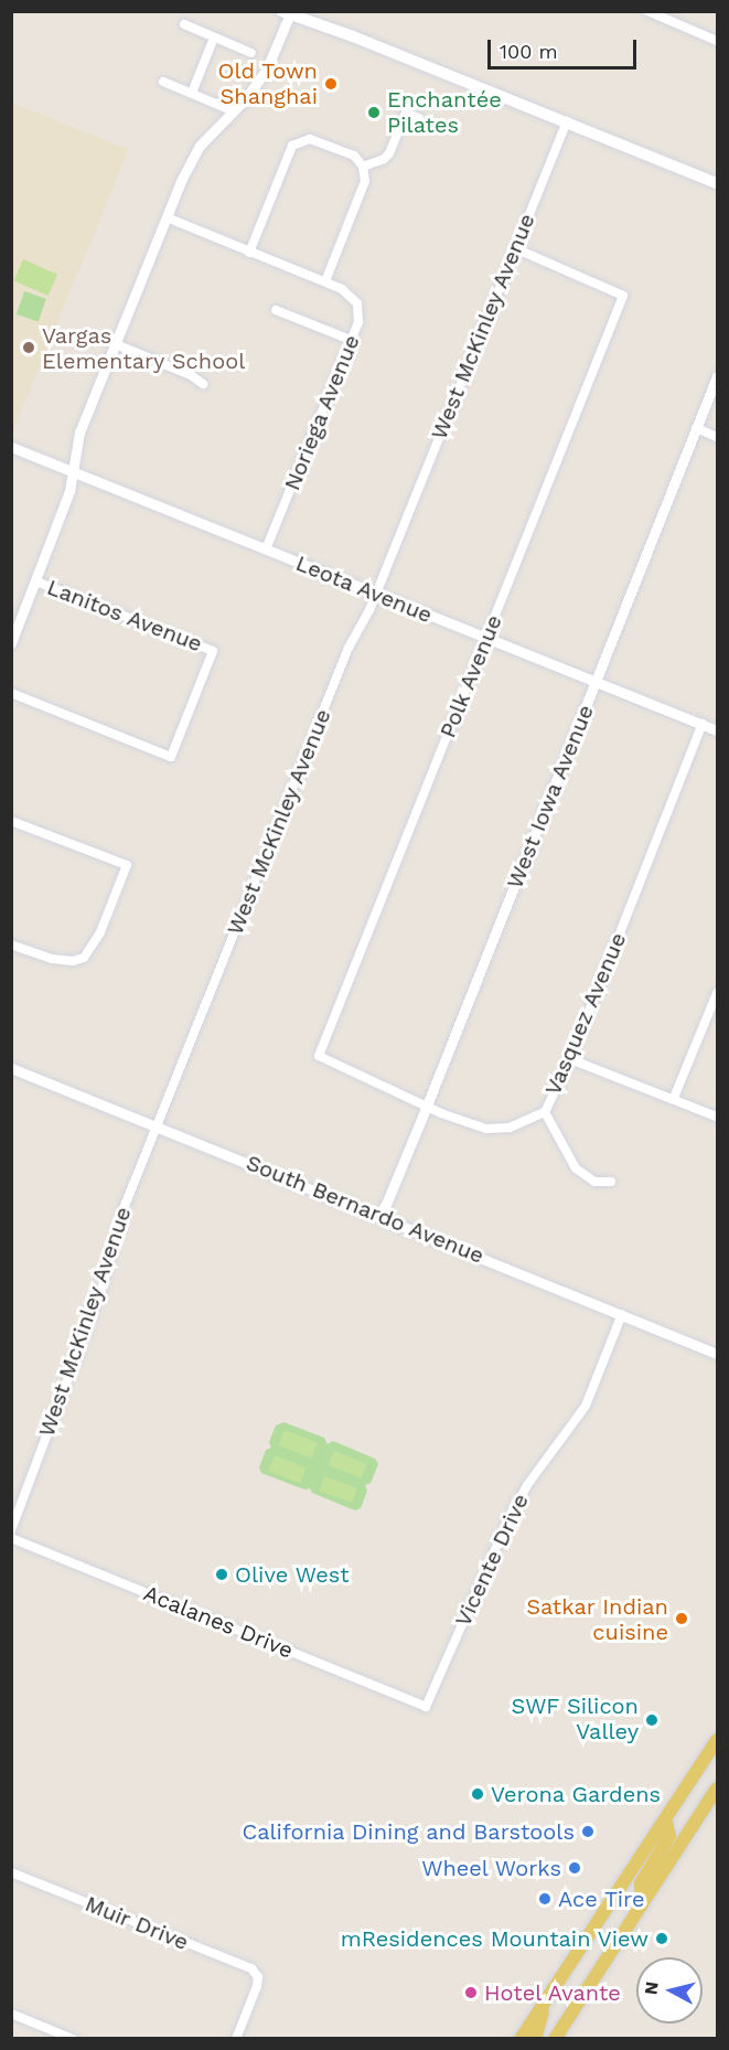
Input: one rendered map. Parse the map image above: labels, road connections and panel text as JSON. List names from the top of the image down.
{
  "streets": {
    "street": [
      "West McKinley Avenue",
      "Noriega Avenue",
      "Leota Avenue",
      "Lanitos Avenue",
      "Polk Avenue",
      "West Iowa Avenue",
      "Vasquez Avenue",
      "South Bernardo Avenue",
      "Vicente Drive",
      "Acalanes Drive",
      "Muir Drive"
    ]
  },
  "crossings": [
    ["West McKinley Avenue", "Leota Avenue"],
    ["West McKinley Avenue", "Polk Avenue"],
    ["West McKinley Avenue", "South Bernardo Avenue"],
    ["Noriega Avenue", "Leota Avenue"],
    ["Leota Avenue", "Polk Avenue"],
    ["Leota Avenue", "West Iowa Avenue"],
    ["Leota Avenue", "Vasquez Avenue"],
    ["Polk Avenue", "Vasquez Avenue"],
    ["West Iowa Avenue", "Vasquez Avenue"],
    ["West Iowa Avenue", "South Bernardo Avenue"],
    ["South Bernardo Avenue", "Vicente Drive"],
    ["Vicente Drive", "Acalanes Drive"]
  ],
  "places": [
    "Old Town Shanghai",
    "Enchantée Pilates",
    "Vargas Elementary School",
    "Olive West",
    "Satkar Indian cuisine",
    "SWF Silicon Valley",
    "Verona Gardens",
    "California Dining and Barstools",
    "Wheel Works",
    "Ace Tire",
    "mResidences Mountain View",
    "Hotel Avante"
  ],
  "scale_bar": "100 m",
  "north": "left"
}
